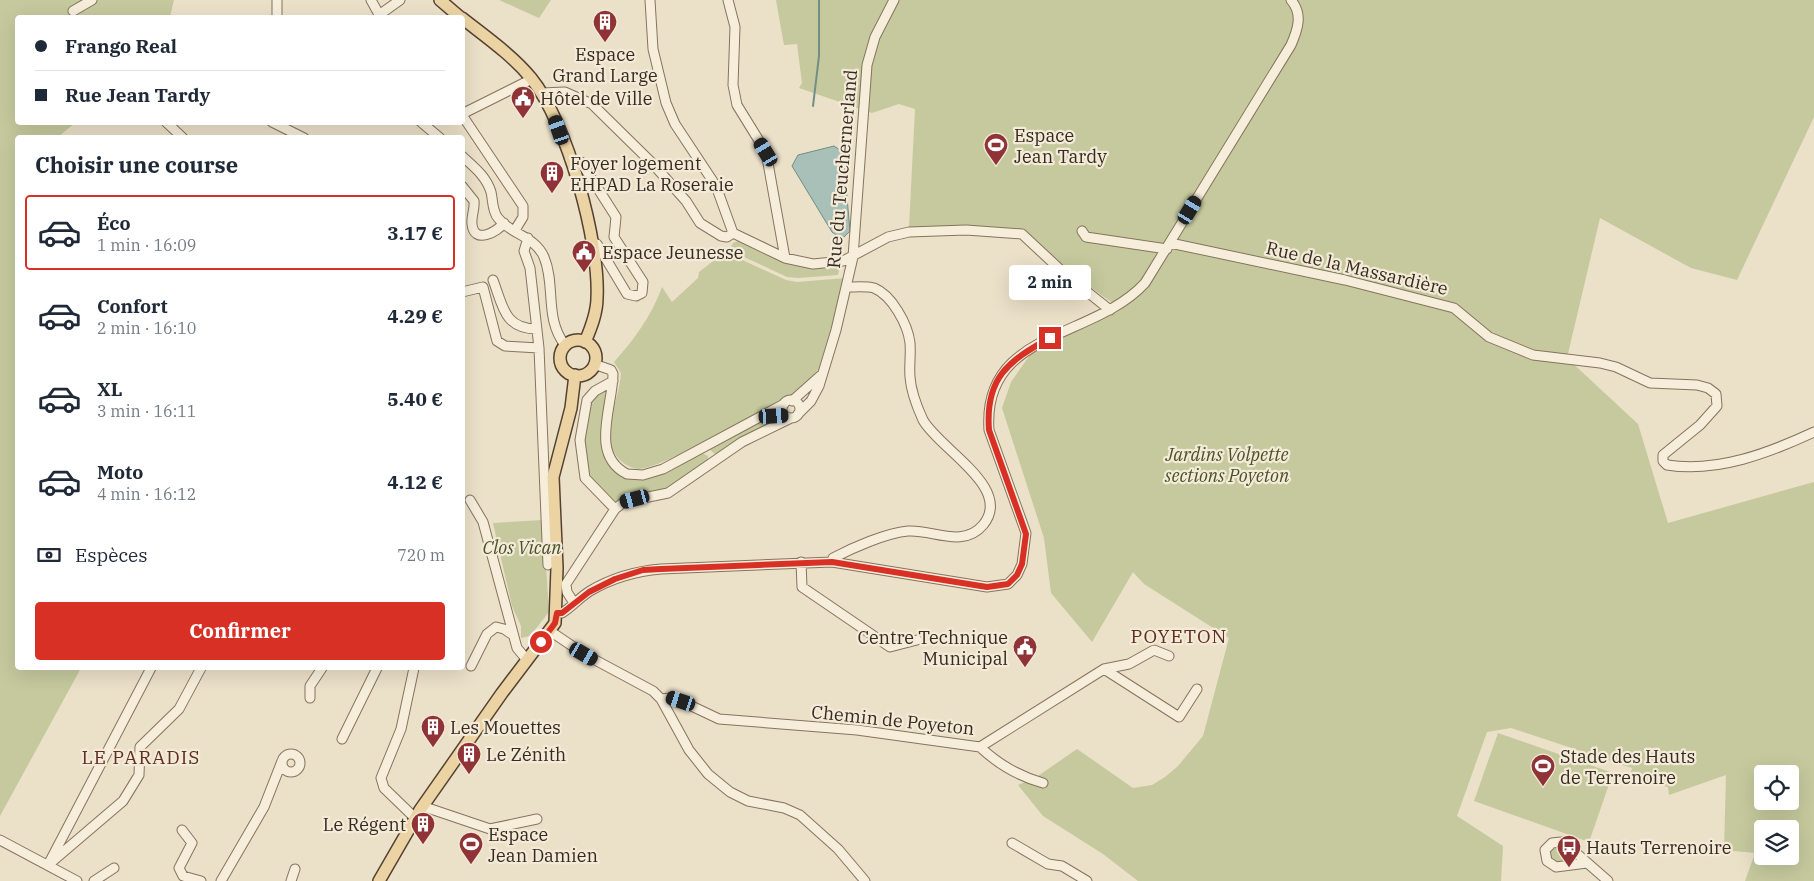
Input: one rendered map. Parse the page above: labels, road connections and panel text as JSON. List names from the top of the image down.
{
  "streets": {
    "street": ["Rue du Teuchernerland", "Rue de la Massardière", "Chemin de Poyeton"]
  },
  "districts": ["POYETON", "LE PARADIS"],
  "parks": ["Jardins Volpette sections Poyeton", "Clos Vican"],
  "places": {
    "building": [
      "Espace Grand Large",
      "Foyer logement EHPAD La Roseraie",
      "Les Mouettes",
      "Le Zénith",
      "Le Régent"
    ],
    "public building": ["Hôtel de Ville", "Espace Jeunesse", "Centre Technique Municipal"],
    "sports": ["Espace Jean Tardy", "Stade des Hauts de Terrenoire", "Espace Jean Damien"],
    "bus stop": ["Hauts Terrenoire"]
  },
  "page": {
    "banner": ["Frango Real", "Rue Jean Tardy"],
    "heading": "Choisir une course",
    "list": [
      {
        "name": "Éco",
        "note": "1 min · 16:09",
        "value": "3.17 €"
      },
      {
        "name": "Confort",
        "note": "2 min · 16:10",
        "value": "4.29 €"
      },
      {
        "name": "XL",
        "note": "3 min · 16:11",
        "value": "5.40 €"
      },
      {
        "name": "Moto",
        "note": "4 min · 16:12",
        "value": "4.12 €"
      }
    ],
    "bubble": "2 min",
    "pay": ["Espèces", "720 m"],
    "buttons": "Confirmer"
  }
}
